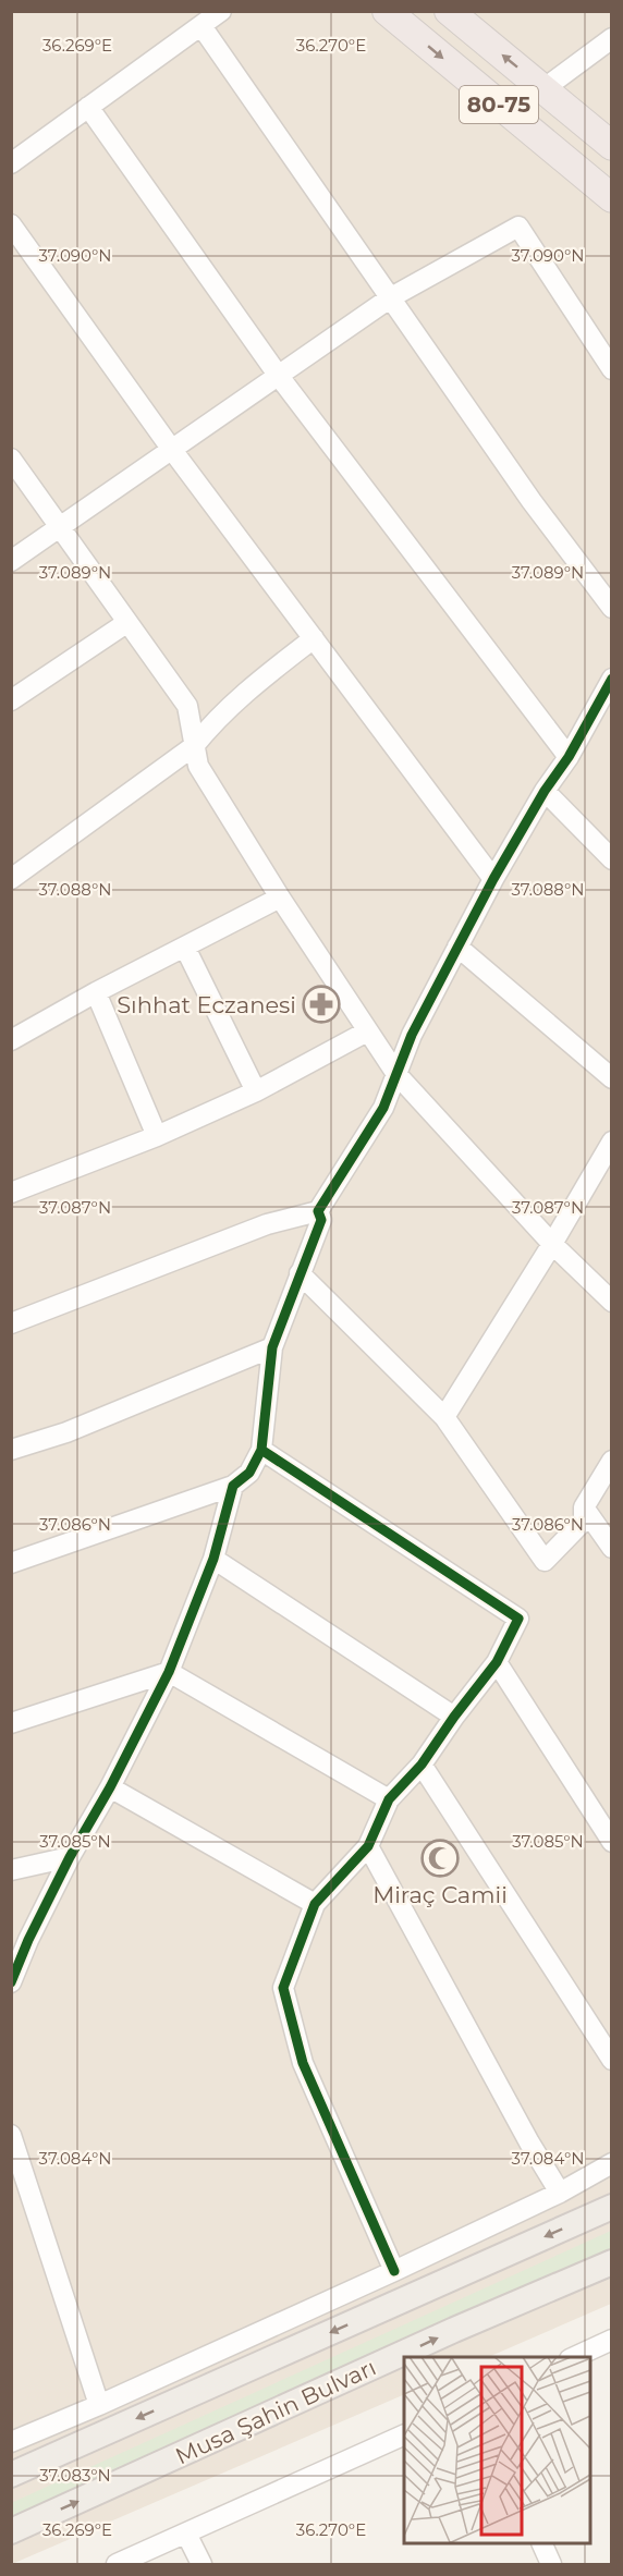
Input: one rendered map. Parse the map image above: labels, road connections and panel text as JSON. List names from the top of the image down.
{
  "streets": {
    "highway": ["80-75"],
    "main road": ["Musa Şahin Bulvarı"]
  },
  "places": {
    "pharmacy": ["Sıhhat Eczanesi"],
    "mosque": ["Miraç Camii"]
  },
  "coordinates": [
    "36.269°E",
    "36.270°E",
    "37.090°N",
    "37.089°N",
    "37.088°N",
    "37.087°N",
    "37.086°N",
    "37.085°N",
    "37.084°N",
    "37.083°N"
  ]
}
